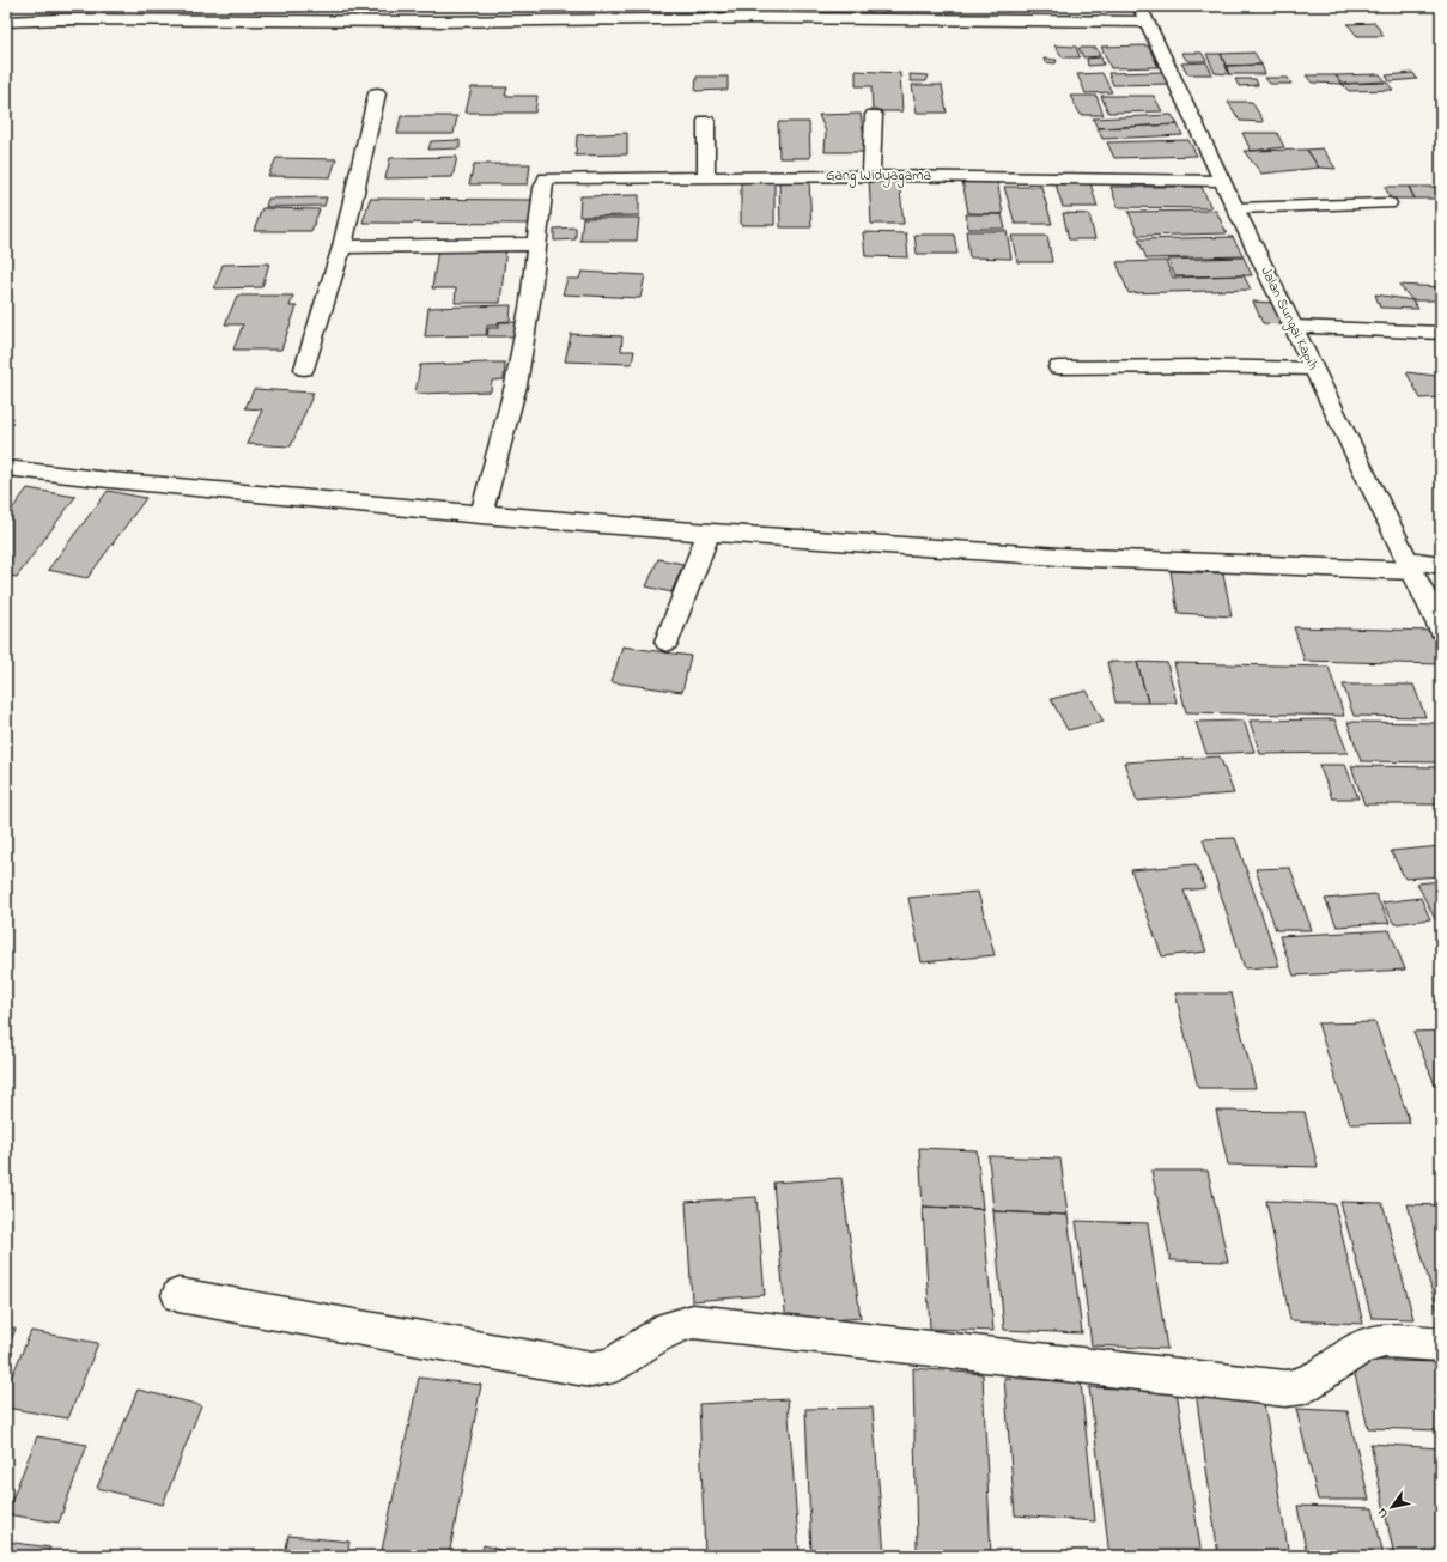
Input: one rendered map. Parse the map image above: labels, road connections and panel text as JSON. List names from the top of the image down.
{
  "streets": {
    "street": ["Gang Widyagama", "Jalan Sungai Kapih"]
  },
  "crossings": [
    ["Gang Widyagama", "Jalan Sungai Kapih"]
  ],
  "north": "bottom left"
}
